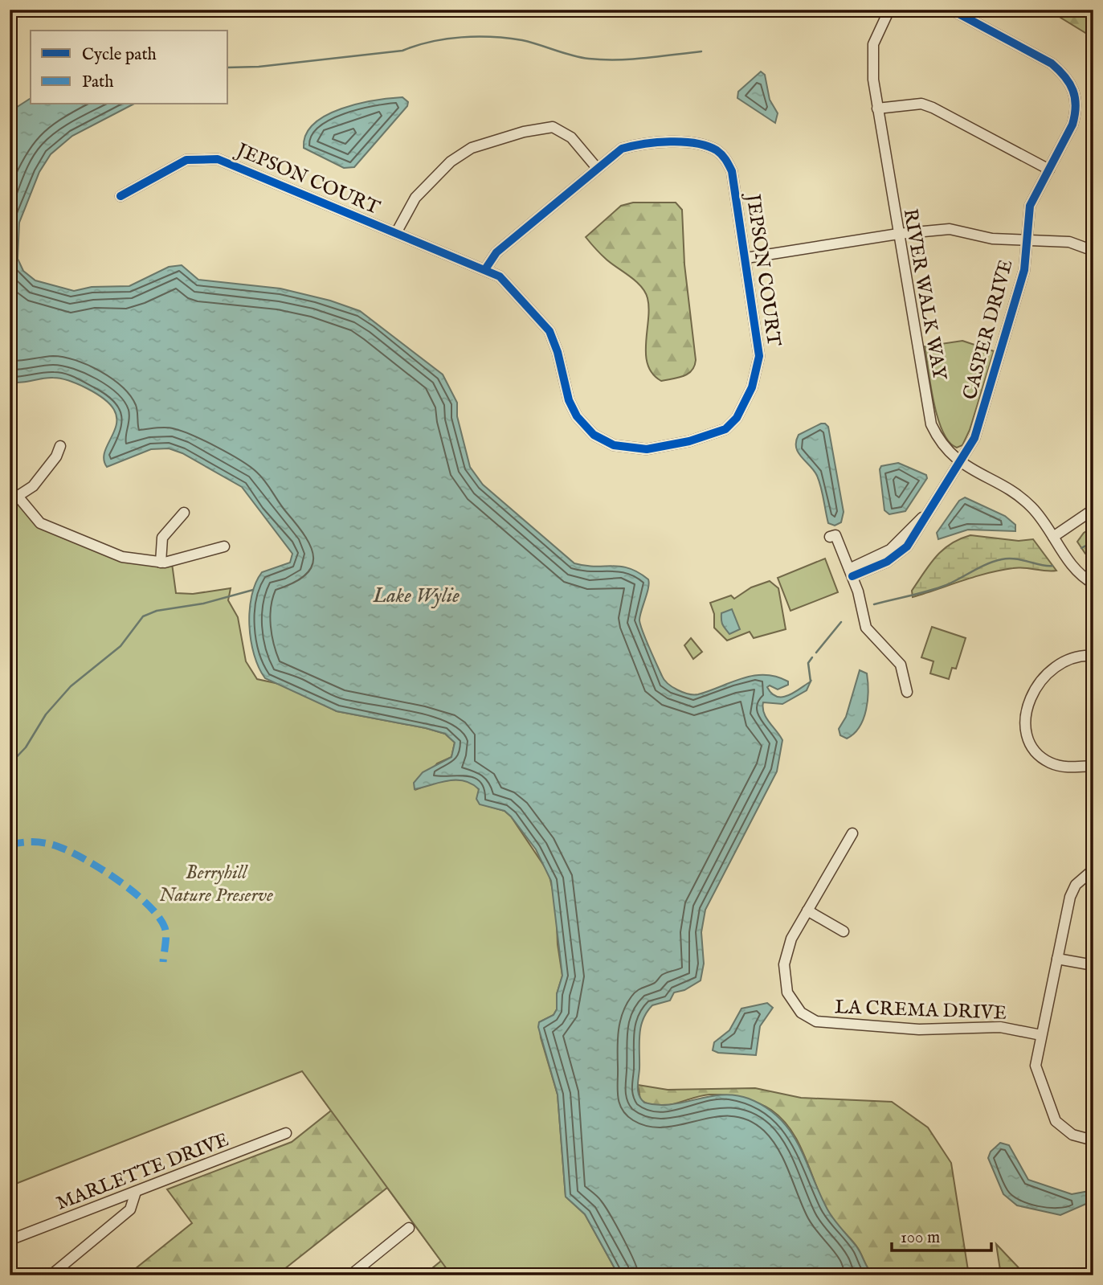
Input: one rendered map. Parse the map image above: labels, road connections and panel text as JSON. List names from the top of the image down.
{
  "streets": {
    "street": [
      "JEPSON COURT",
      "RIVER WALK WAY",
      "CASPER DRIVE",
      "LA CREMA DRIVE",
      "MARLETTE DRIVE"
    ]
  },
  "crossings": [
    ["RIVER WALK WAY", "CASPER DRIVE"]
  ],
  "water": ["Lake Wylie"],
  "parks": ["Berryhill Nature Preserve"],
  "legend": ["Cycle path", "Path"],
  "scale_bar": "100 m"
}
